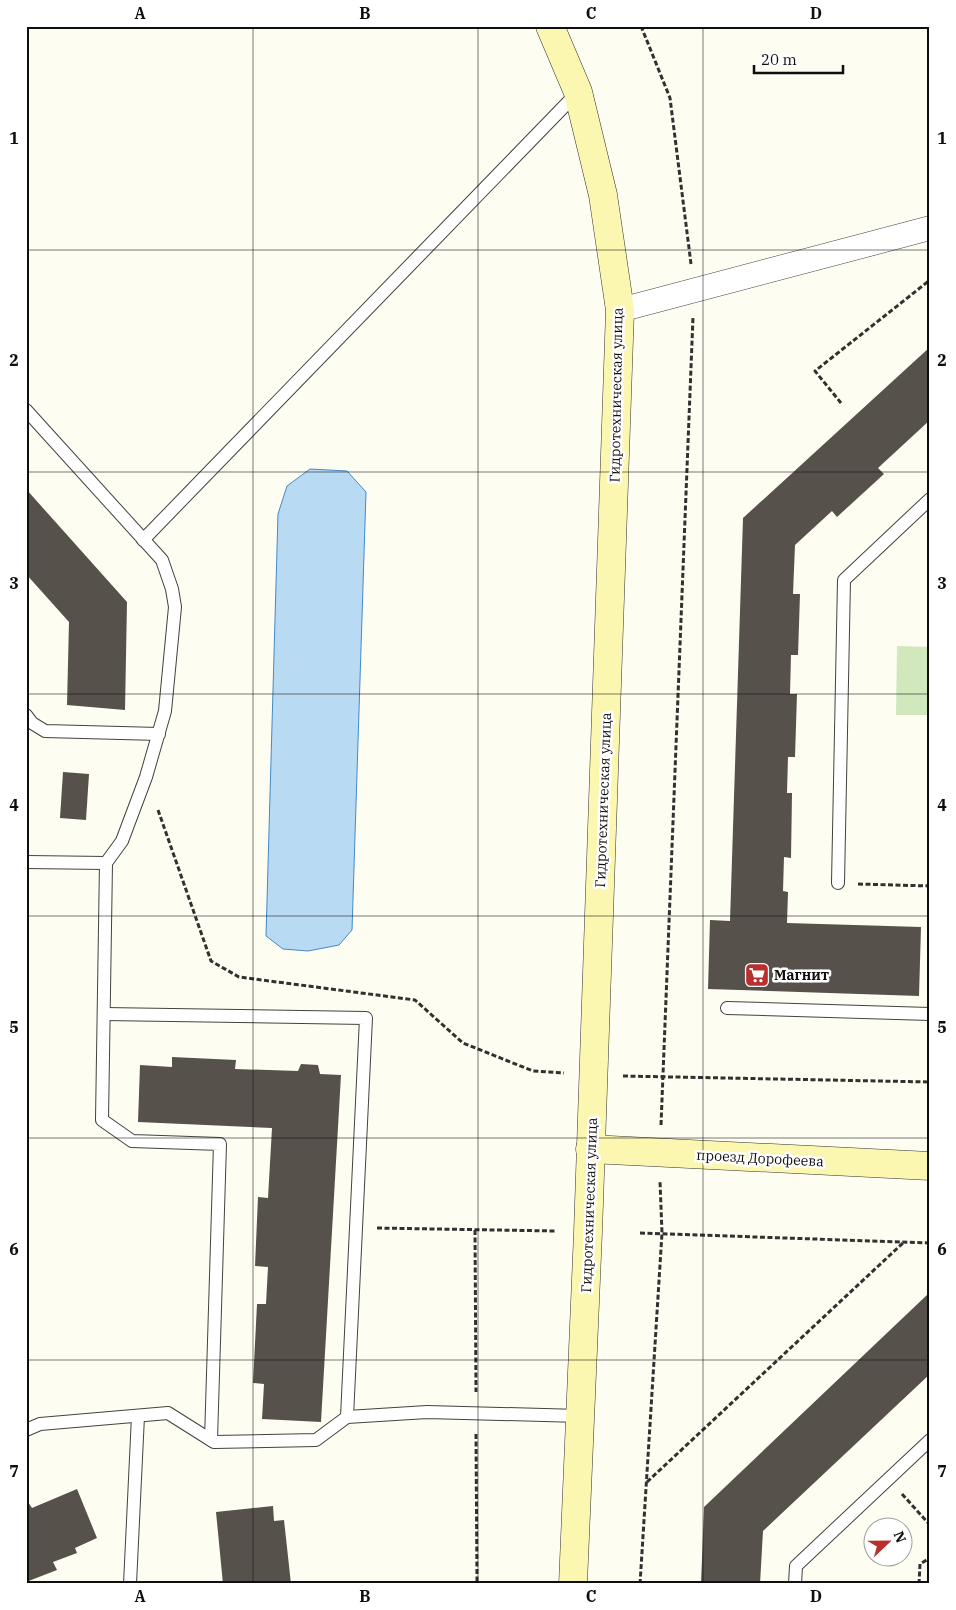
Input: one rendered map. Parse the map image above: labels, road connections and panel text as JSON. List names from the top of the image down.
{
  "streets": {
    "main road": ["Гидротехническая улица", "проезд Дорофеева"]
  },
  "crossings": [
    ["Гидротехническая улица", "проезд Дорофеева"]
  ],
  "places": {
    "supermarket": ["Магнит"]
  },
  "scale_bar": "20 m",
  "north": "right",
  "grid": {
    "columns": [
      "A",
      "B",
      "C",
      "D"
    ],
    "rows": [
      "1",
      "2",
      "3",
      "4",
      "5",
      "6",
      "7"
    ]
  }
}
